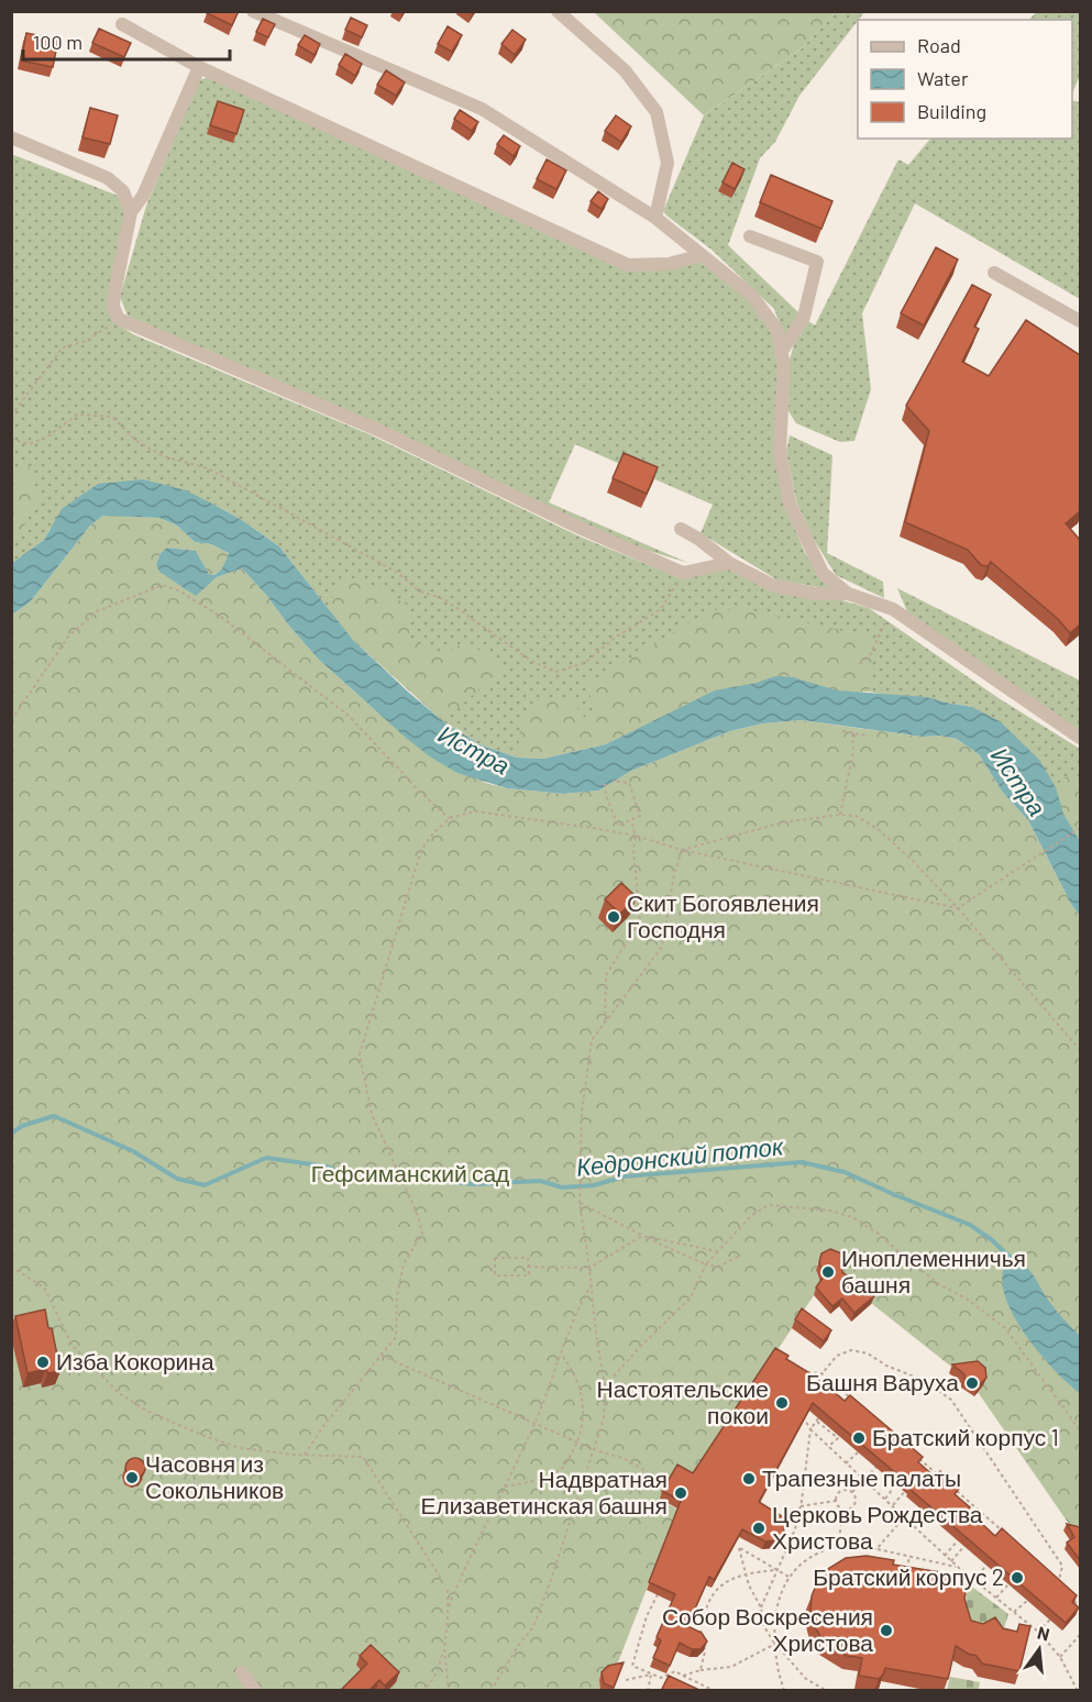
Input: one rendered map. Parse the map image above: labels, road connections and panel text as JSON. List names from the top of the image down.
{
  "water": ["Истра", "Кедронский поток"],
  "parks": ["Гефсиманский сад"],
  "places": [
    "Скит Богоявления Господня",
    "Иноплеменничья башня",
    "Изба Кокорина",
    "Башня Варуха",
    "Настоятельские покои",
    "Братский корпус 1",
    "Часовня из Сокольников",
    "Трапезные палаты",
    "Надвратная Елизаветинская башня",
    "Церковь Рождества Христова",
    "Братский корпус 2",
    "Собор Воскресения Христова"
  ],
  "legend": ["Road", "Water", "Building"],
  "scale_bar": "100 m",
  "north": "top"
}
